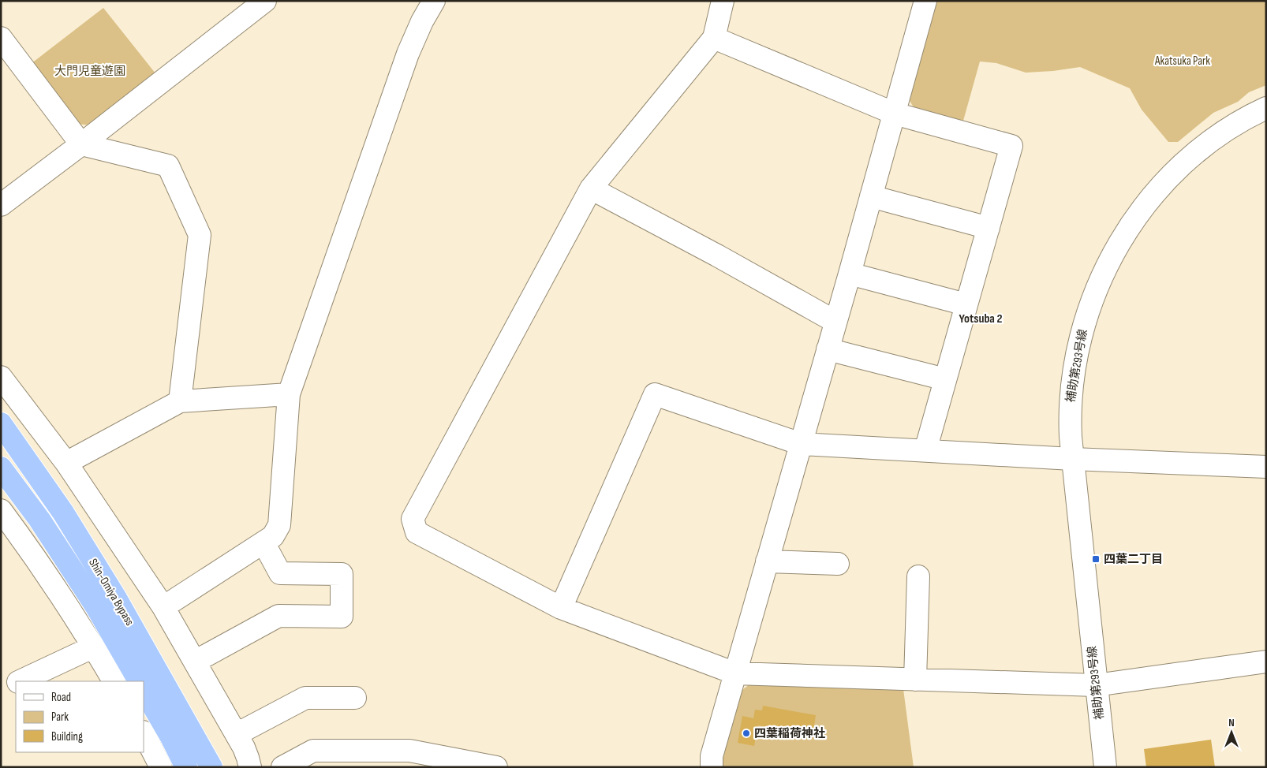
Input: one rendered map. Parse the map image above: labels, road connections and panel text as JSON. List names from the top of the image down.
{
  "streets": {
    "highway": ["Shin-Omiya Bypass"],
    "street": ["補助第293号線"]
  },
  "districts": ["Yotsuba 2"],
  "parks": ["Akatsuka Park", "大門児童遊園"],
  "places": {
    "transit": ["四葉二丁目"],
    "other": ["四葉稲荷神社"]
  },
  "legend": ["Road", "Park", "Building"],
  "north": "top"
}
